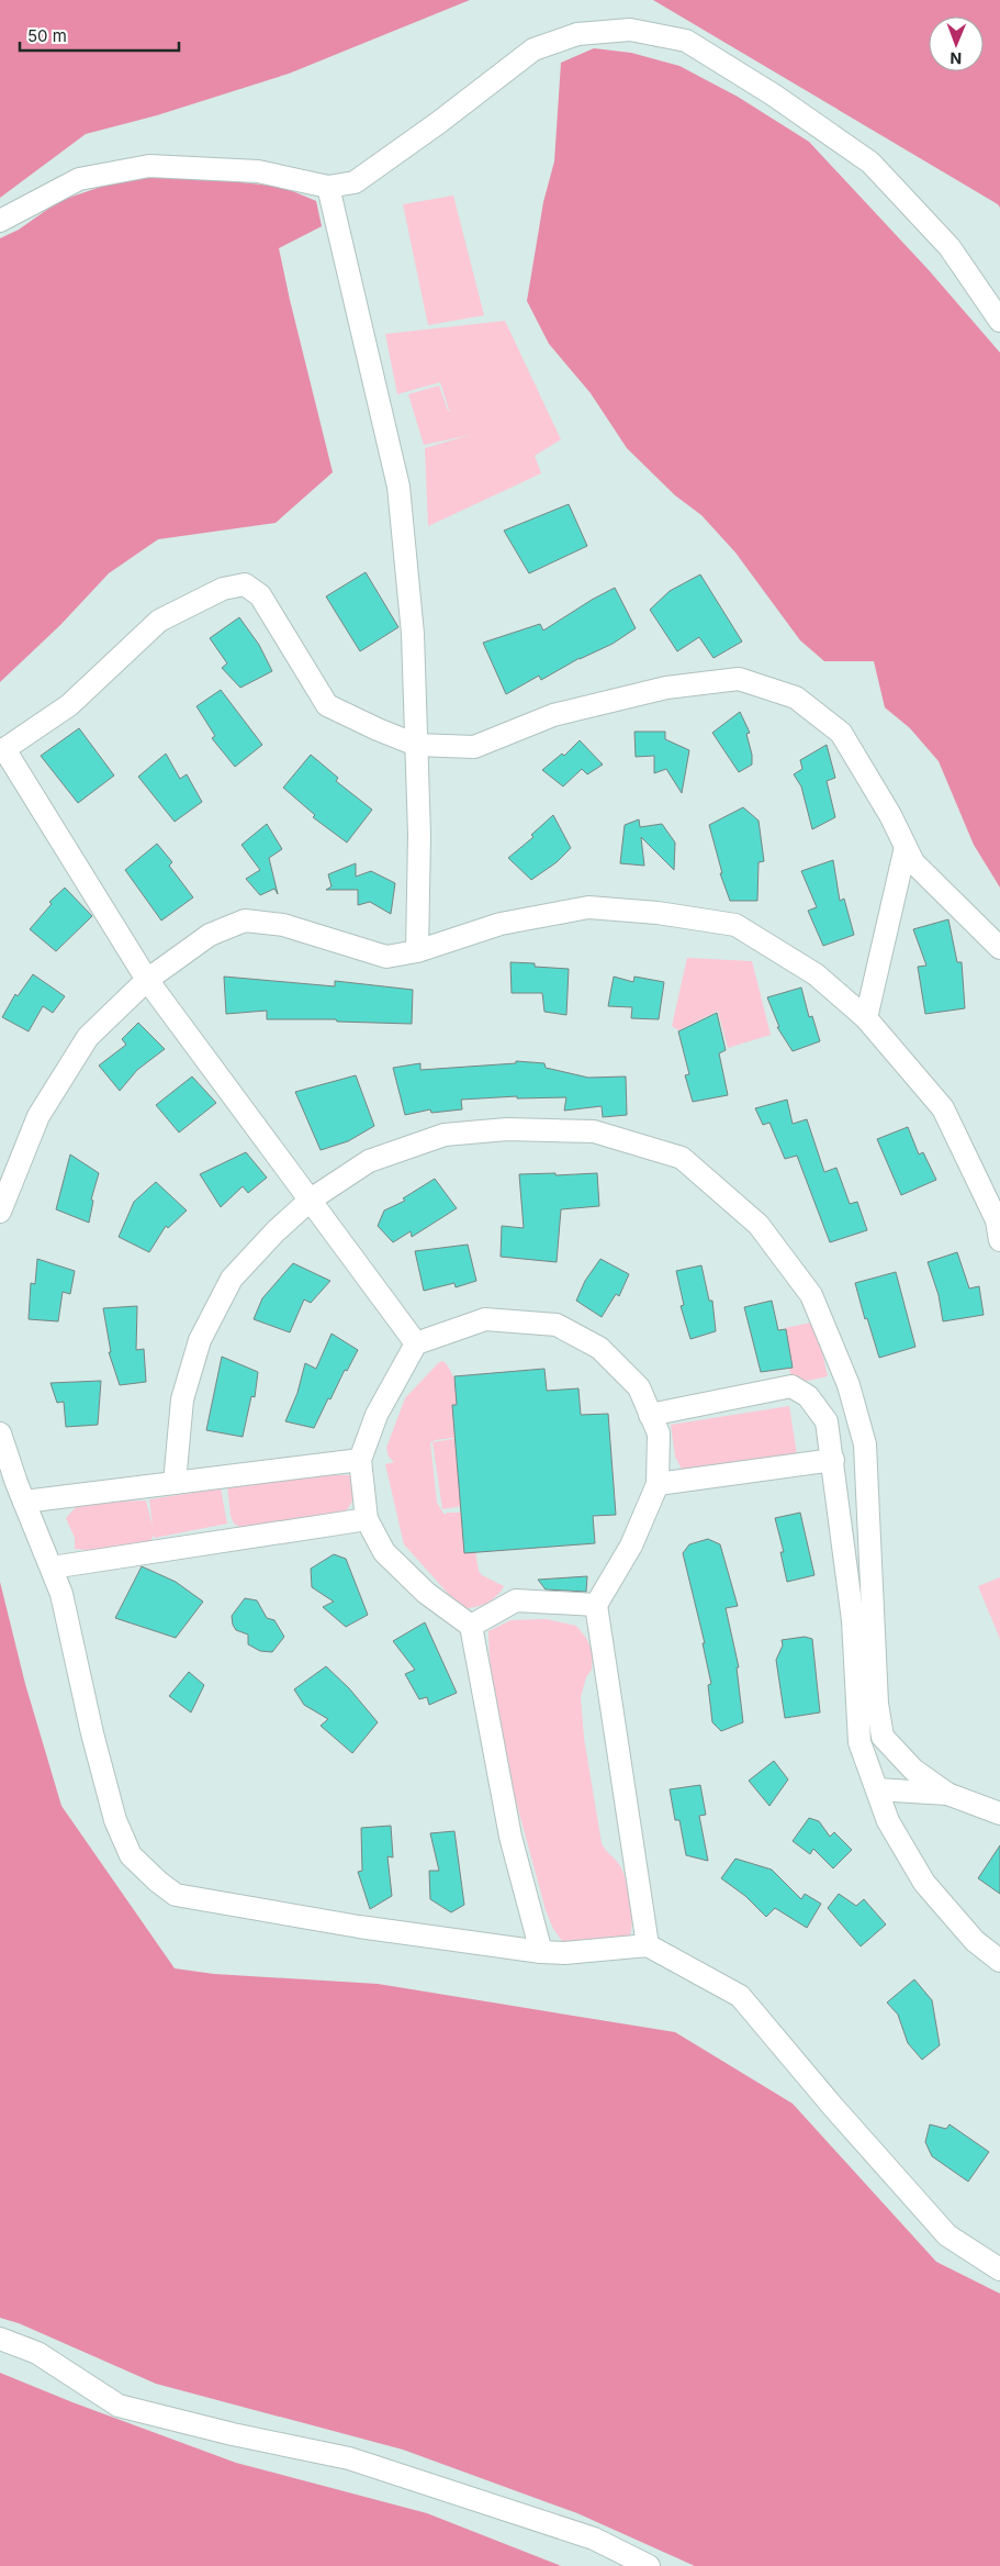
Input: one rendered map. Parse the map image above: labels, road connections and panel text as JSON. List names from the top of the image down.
{
  "scale_bar": "50 m",
  "north": "bottom"
}
